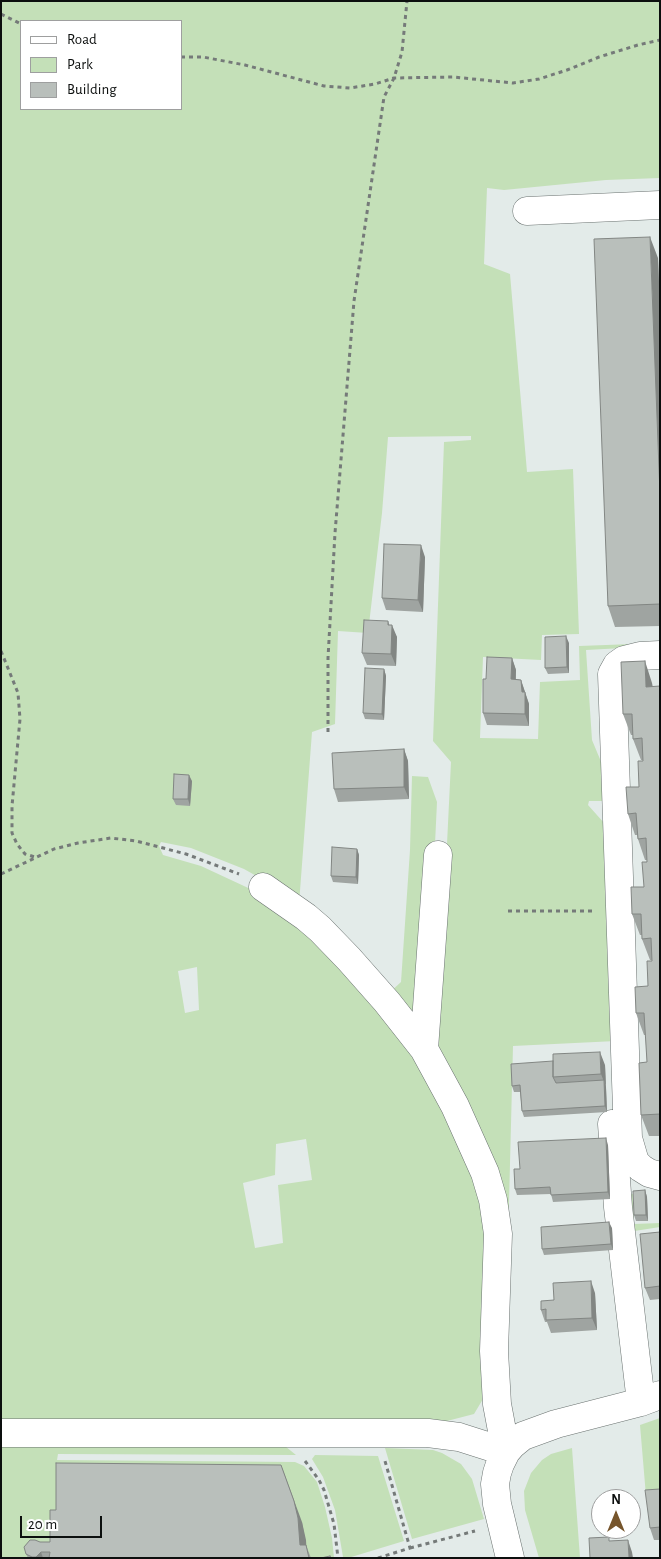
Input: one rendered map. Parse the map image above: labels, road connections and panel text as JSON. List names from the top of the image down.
{
  "legend": ["Road", "Park", "Building"],
  "scale_bar": "20 m",
  "north": "top"
}
